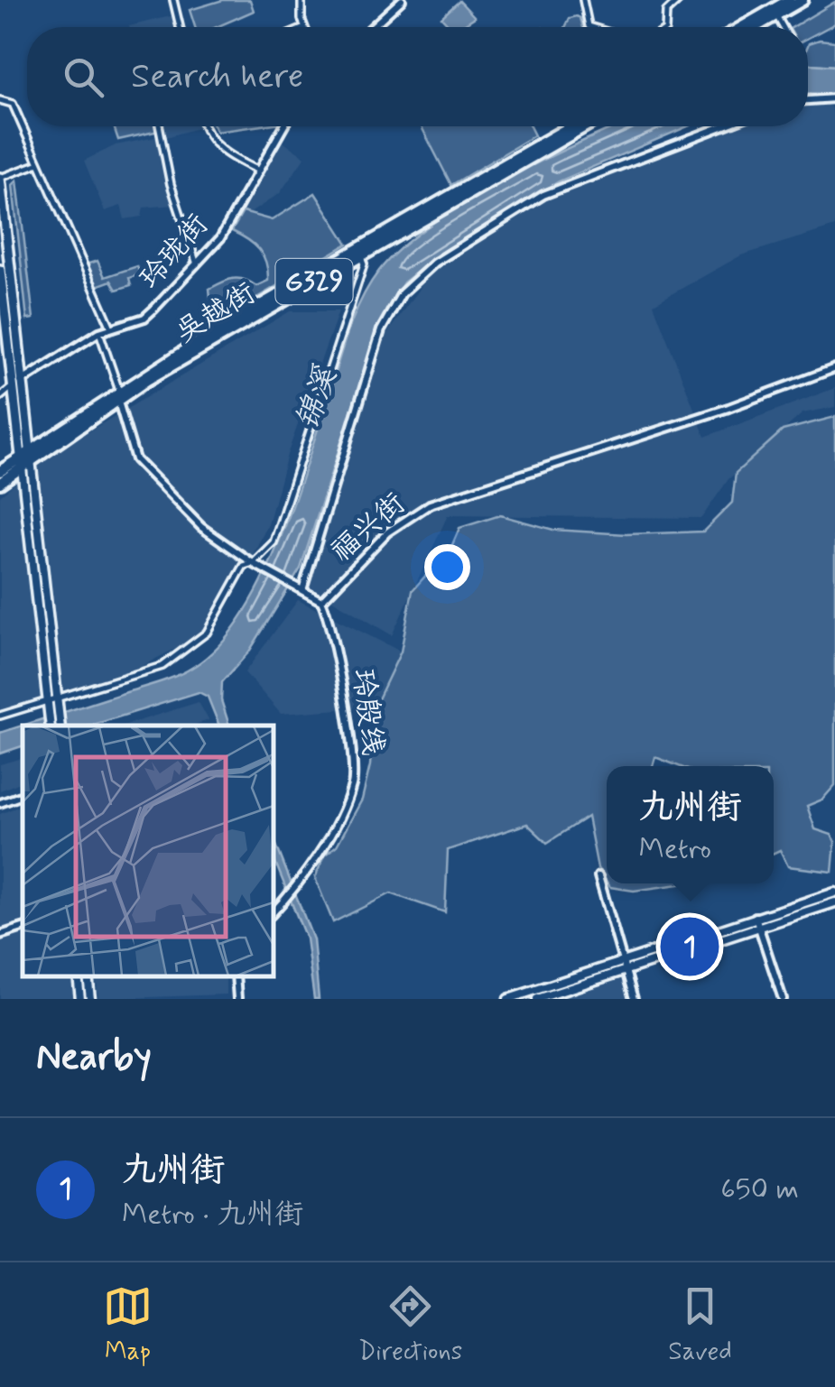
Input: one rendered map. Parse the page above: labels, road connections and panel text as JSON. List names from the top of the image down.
{
  "streets": {
    "highway": ["G329", "吴越街"],
    "street": ["玲珑街", "福兴街", "玲殷线"]
  },
  "crossings": [
    ["吴越街", "福兴街"],
    ["福兴街", "玲殷线"]
  ],
  "water": ["锦溪"],
  "page": {
    "search": "Search here",
    "popup": ["九州街", "Metro"],
    "pins": "1",
    "heading": "Nearby",
    "list": [
      {
        "mark": "1",
        "name": "九州街",
        "note": "Metro · 九州街",
        "value": "650 m"
      }
    ],
    "nav": ["Map", "Directions", "Saved"]
  }
}
